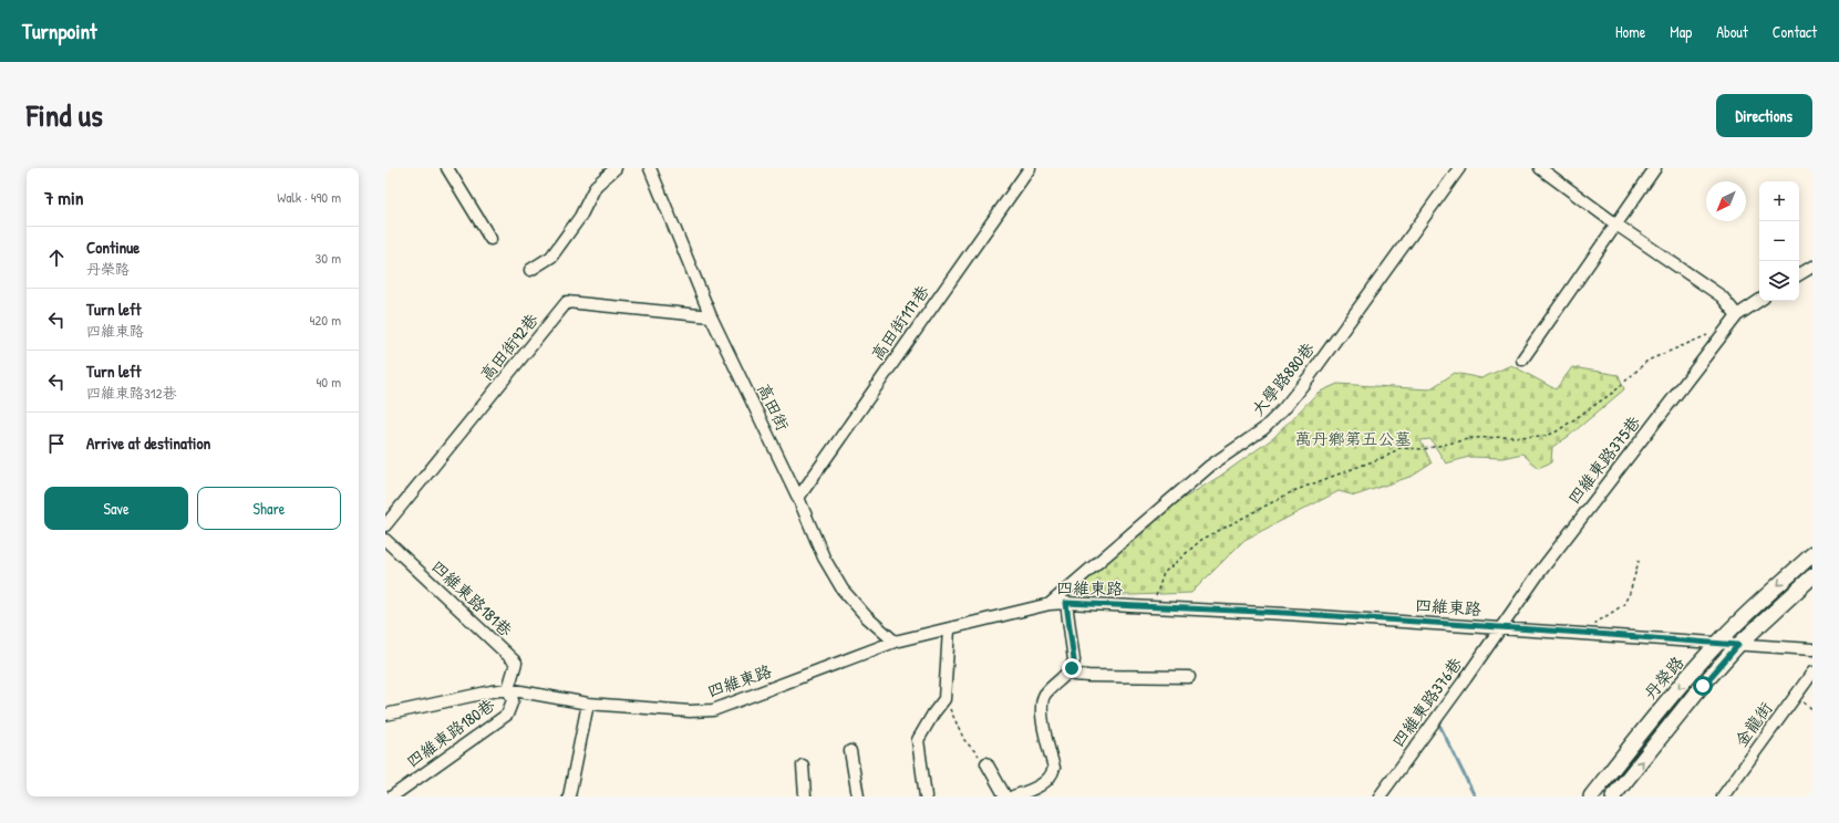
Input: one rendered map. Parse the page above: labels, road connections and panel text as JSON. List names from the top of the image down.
{
  "streets": {
    "main road": ["丹榮路"],
    "street": [
      "高田街117巷",
      "高田街92巷",
      "大學路880巷",
      "高田街",
      "四維東路375巷",
      "四維東路",
      "四維東路181巷",
      "四維東路376巷",
      "金龍街",
      "四維東路180巷"
    ]
  },
  "crossings": [
    ["高田街117巷", "高田街"],
    ["高田街92巷", "高田街"],
    ["大學路880巷", "四維東路"],
    ["高田街", "四維東路"],
    ["四維東路375巷", "四維東路"],
    ["四維東路375巷", "四維東路376巷"],
    ["四維東路", "四維東路181巷"],
    ["四維東路", "丹榮路"],
    ["四維東路", "四維東路376巷"],
    ["四維東路", "四維東路180巷"],
    ["四維東路181巷", "四維東路180巷"]
  ],
  "parks": ["萬丹鄉第五公墓"],
  "north": "bottom left",
  "page": {
    "header": "Turnpoint",
    "nav": [
      "Home",
      "Map",
      "About",
      "Contact"
    ],
    "title": "Find us",
    "buttons": [
      "Directions",
      ["Save", "Share"]
    ],
    "heading": ["7 min", "Walk · 490 m"],
    "map_buttons": ["+", "−"],
    "list": [
      ["Continue", "丹榮路", "30 m"],
      ["Turn left", "四維東路", "420 m"],
      ["Turn left", "四維東路312巷", "40 m"],
      "Arrive at destination"
    ]
  }
}
